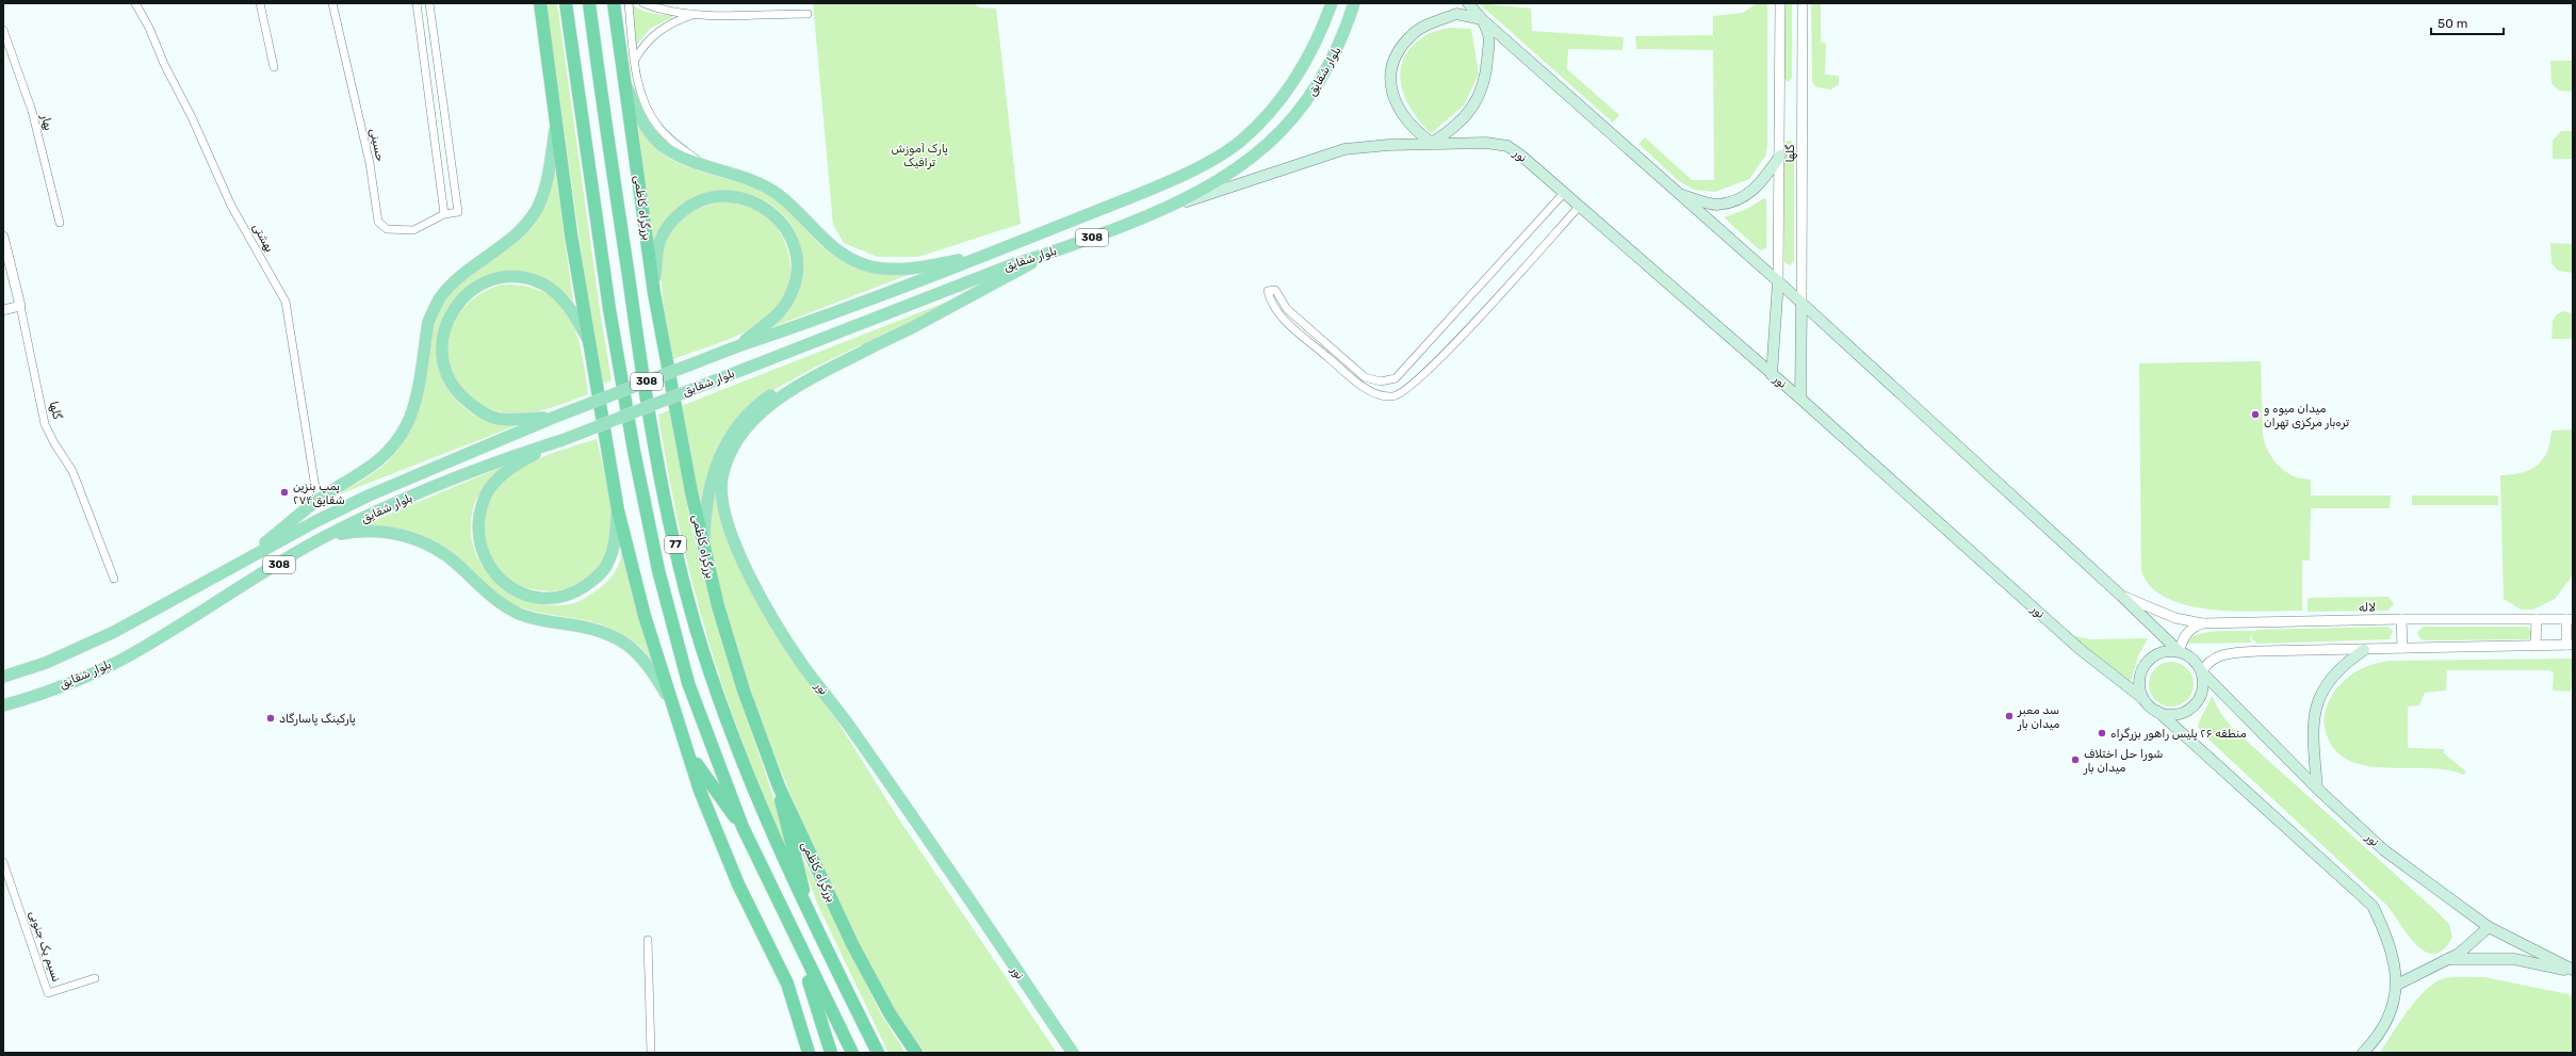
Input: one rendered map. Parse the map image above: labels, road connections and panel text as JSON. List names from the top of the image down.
{
  "streets": {
    "highway": ["بزرگراه کاظمی", "77"],
    "main road": ["بلوار شقایق", "نور", "308"],
    "street": [
      "بهار",
      "حسینی",
      "گلها",
      "بهشتی",
      "لاله",
      "نسیم یک جنوبی"
    ]
  },
  "crossings": [
    ["بلوار شقایق", "نور"],
    ["نور", "لاله"]
  ],
  "parks": ["پارک آموزش ترافیک"],
  "places": [
    "میدان میوه و تره‌بار مرکزی تهران",
    "پمپ بنزین ۲۷۴شقایق",
    "سد معبر میدان بار",
    "پارکینگ پاسارگاد",
    "منطقه ۲۶ پلیس راهور بزرگراه",
    "شورا حل اختلاف میدان بار"
  ],
  "scale_bar": "50 m"
}
